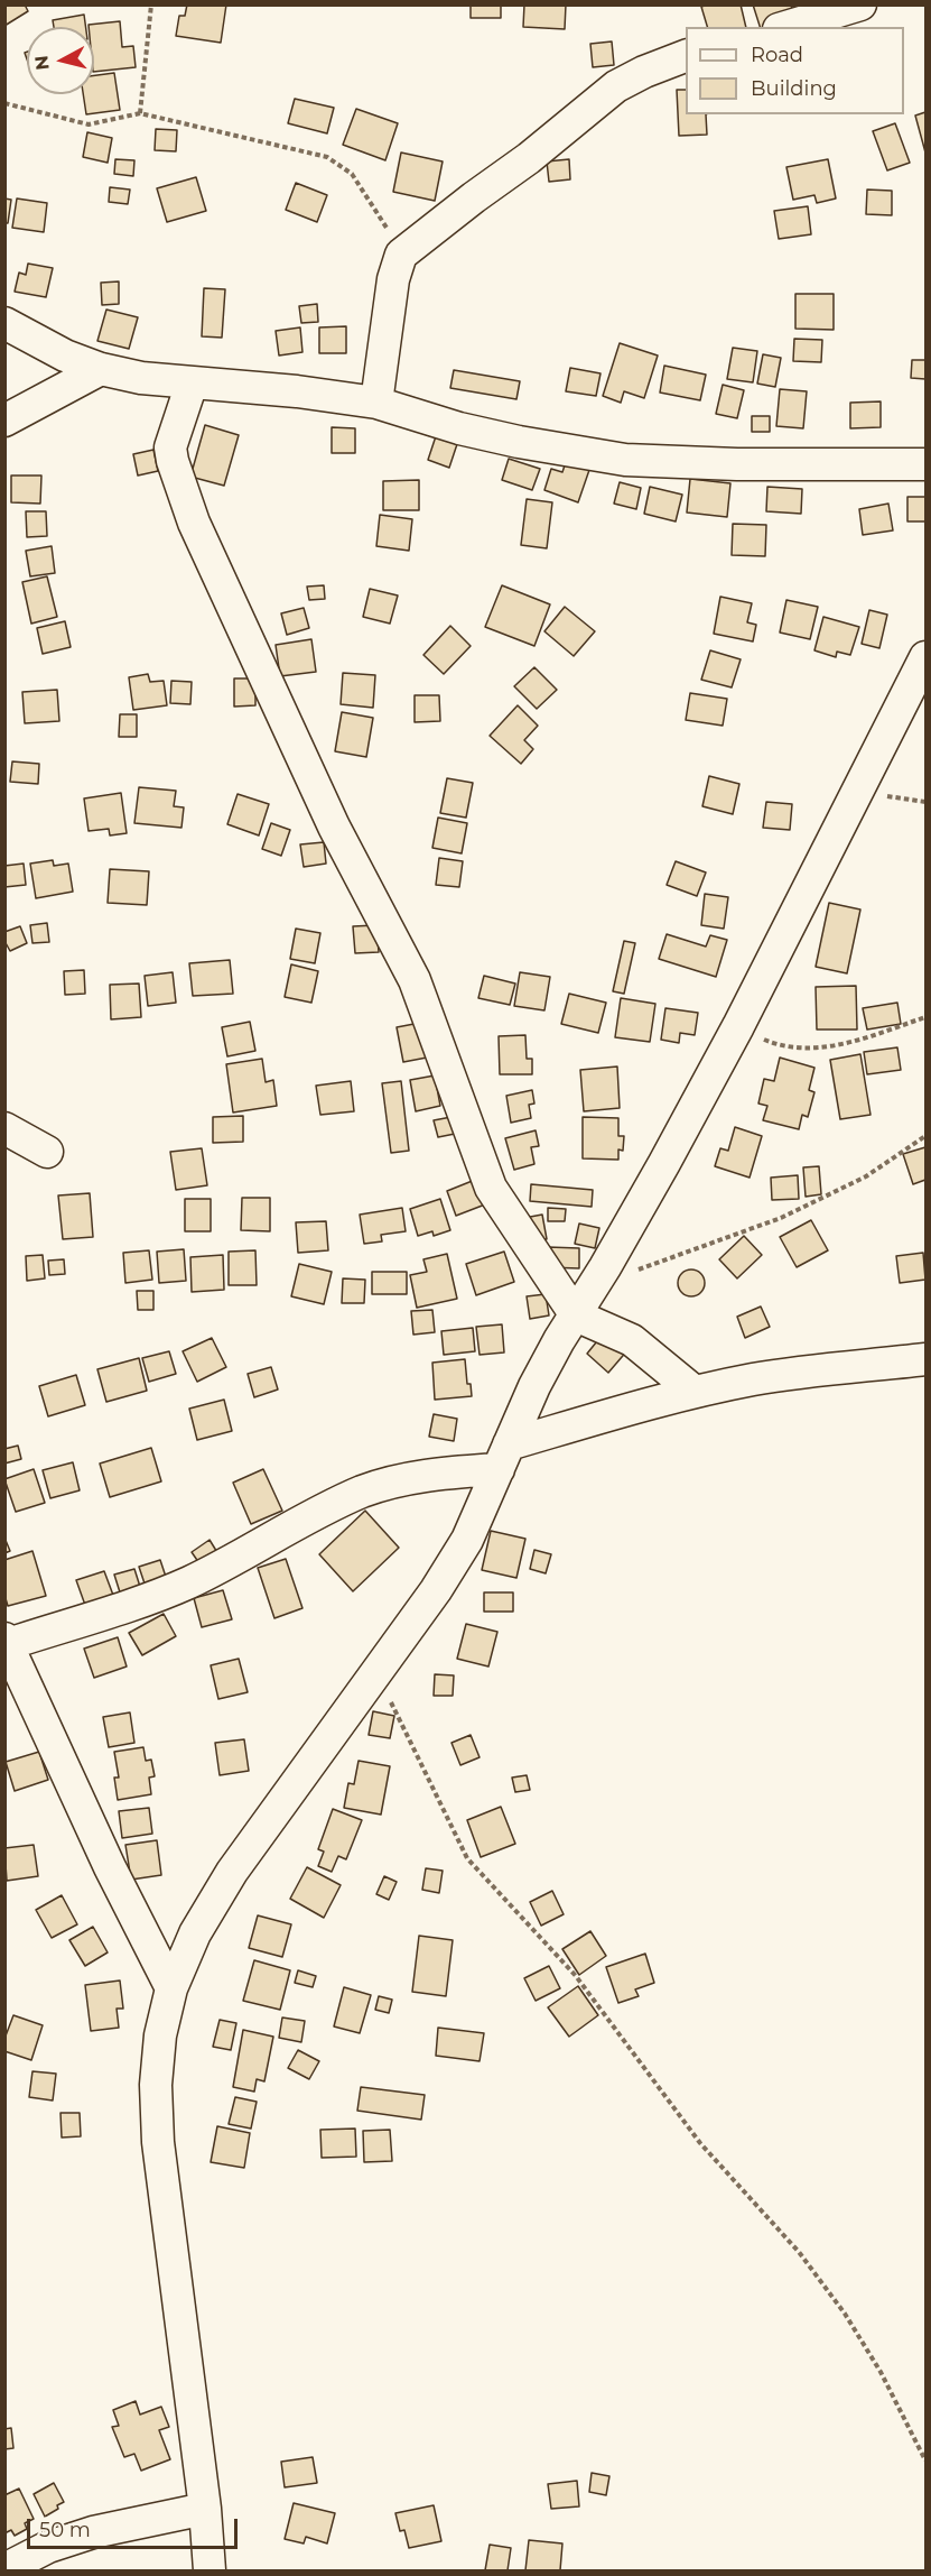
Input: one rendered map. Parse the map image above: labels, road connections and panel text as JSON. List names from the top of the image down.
{
  "legend": ["Road", "Building"],
  "scale_bar": "50 m",
  "north": "left"
}
